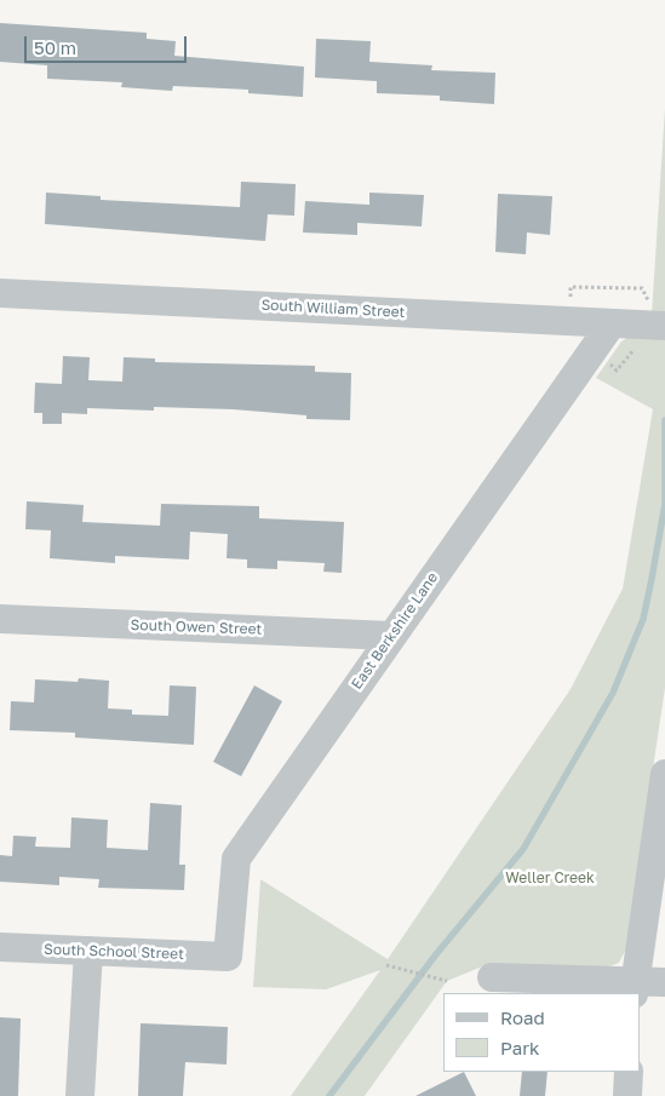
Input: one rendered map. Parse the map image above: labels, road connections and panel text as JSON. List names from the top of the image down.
{
  "streets": {
    "street": [
      "South William Street",
      "South Owen Street",
      "East Berkshire Lane",
      "South School Street"
    ]
  },
  "crossings": [
    ["South William Street", "East Berkshire Lane"],
    ["South Owen Street", "East Berkshire Lane"],
    ["East Berkshire Lane", "South School Street"]
  ],
  "parks": ["Weller Creek"],
  "legend": ["Road", "Park"],
  "scale_bar": "50 m"
}
